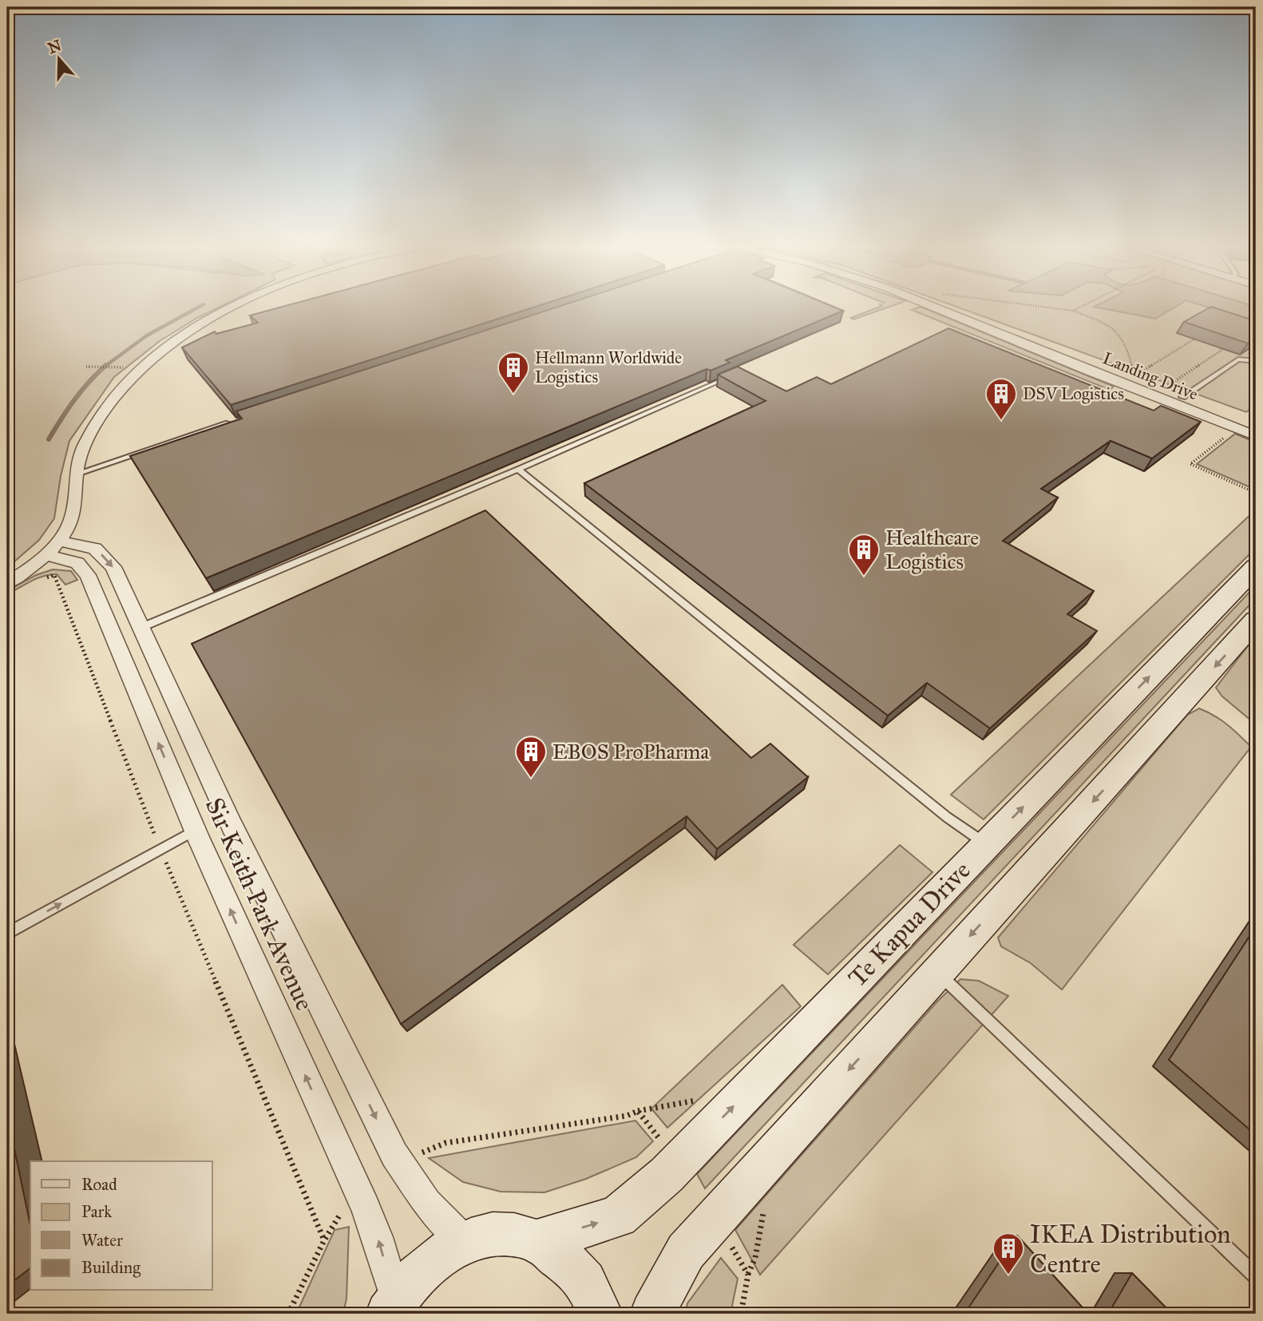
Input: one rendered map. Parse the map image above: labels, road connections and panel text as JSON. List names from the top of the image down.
{
  "streets": {
    "street": ["Landing Drive", "Sir Keith Park Avenue", "Te Kapua Drive"]
  },
  "places": {
    "building": [
      "Hellmann Worldwide Logistics",
      "DSV Logistics",
      "Healthcare Logistics",
      "EBOS ProPharma",
      "IKEA Distribution Centre"
    ]
  },
  "legend": [
    "Road",
    "Park",
    "Water",
    "Building"
  ],
  "north": "top"
}
